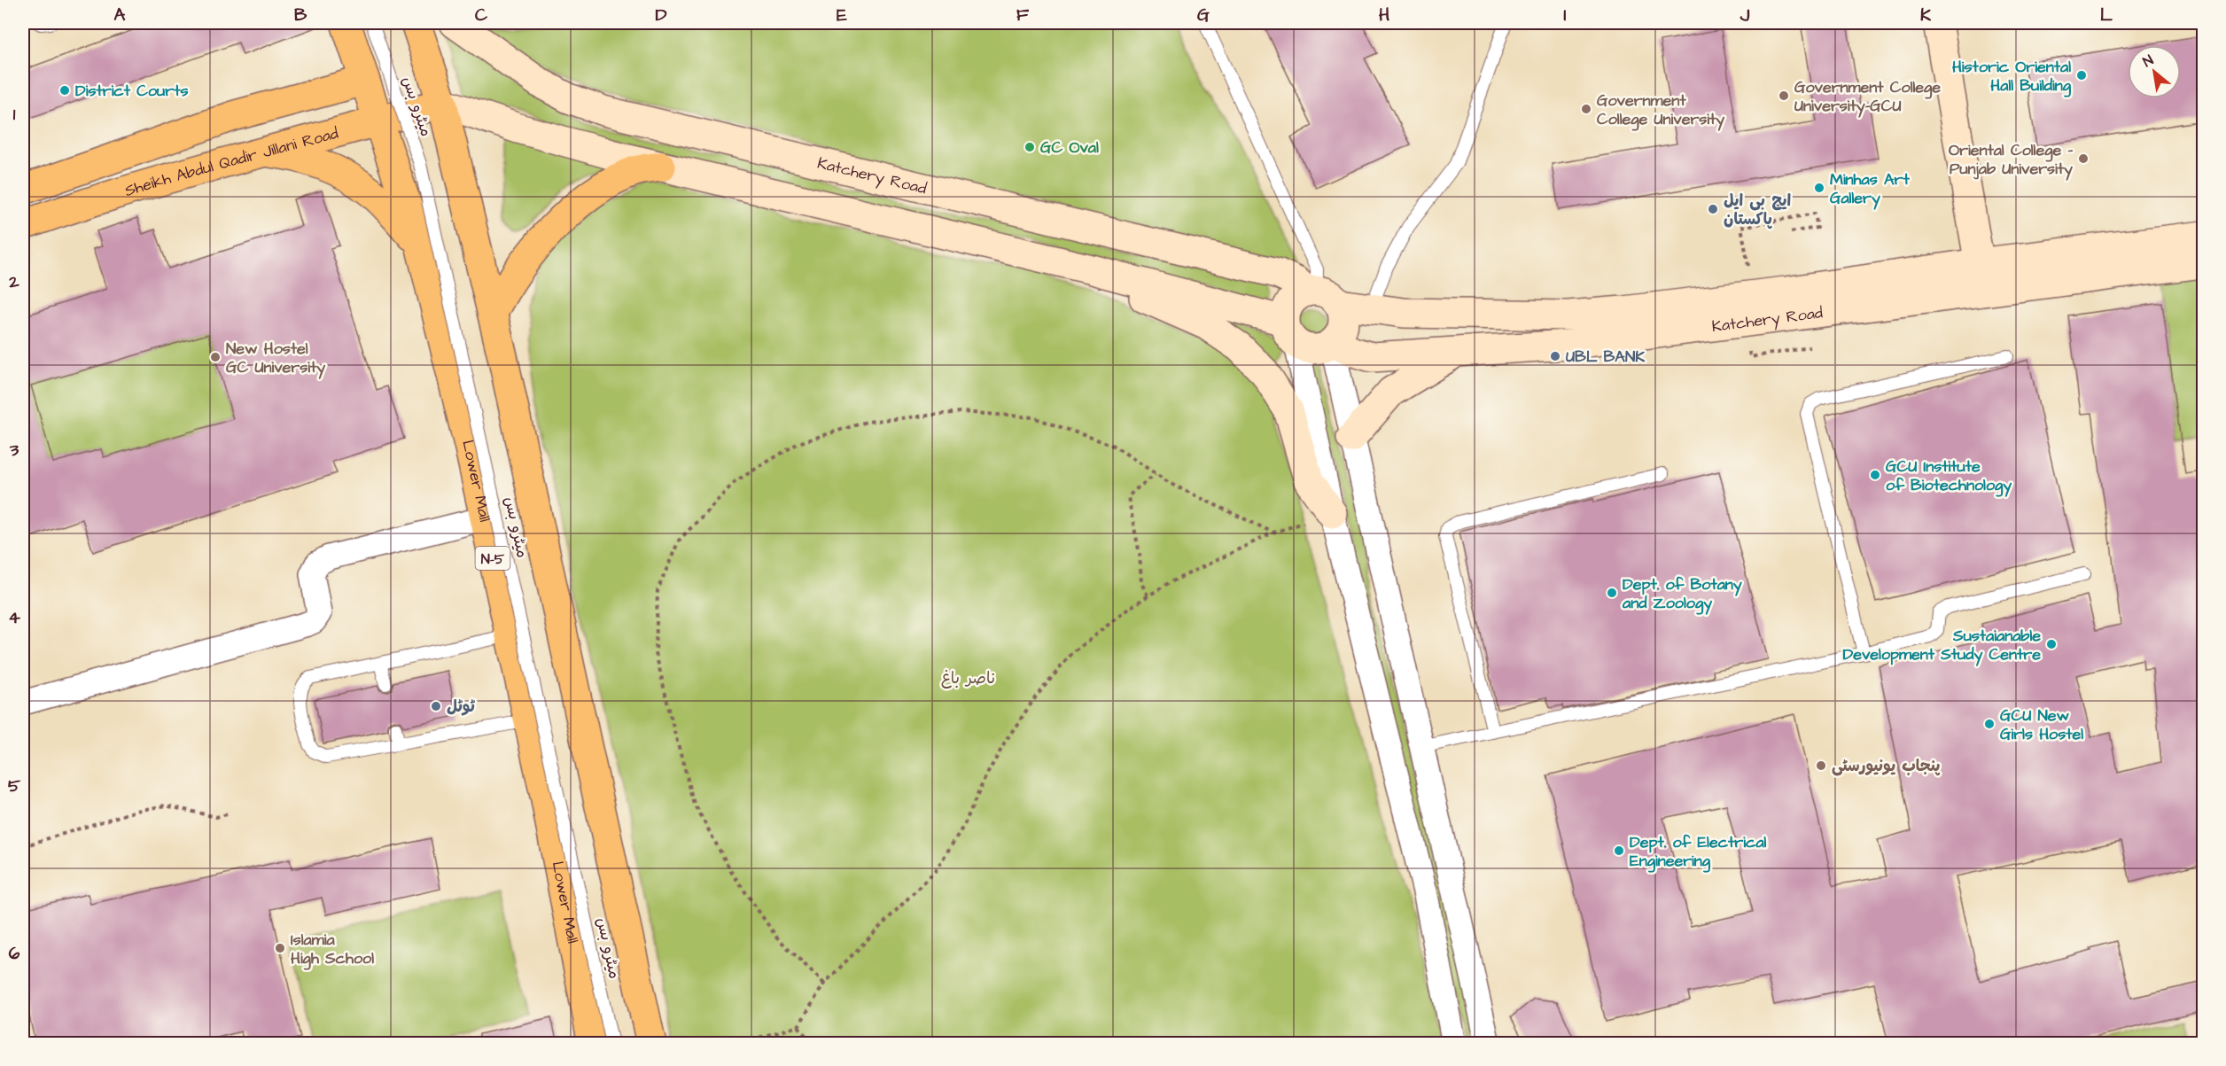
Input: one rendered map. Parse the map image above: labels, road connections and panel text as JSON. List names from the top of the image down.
{
  "streets": {
    "main road": [
      "Sheikh Abdul Qadir Jillani Road",
      "Katchery Road",
      "Lower Mall",
      "N-5"
    ],
    "lane": ["میٹرو بس"]
  },
  "crossings": [
    ["Sheikh Abdul Qadir Jillani Road", "Lower Mall"]
  ],
  "parks": ["ناصر باغ"],
  "places": [
    "Historic Oriental Hall Building",
    "District Courts",
    "Government College University-GCU",
    "Government College University",
    "GC Oval",
    "Oriental College - Punjab University",
    "Minhas Art Gallery",
    "ایچ بی ایل پاکستان",
    "UBL BANK",
    "New Hostel GC University",
    "GCU Institute of Biotechnology",
    "Dept. of Botany and Zoology",
    "Sustaianable Development Study Centre",
    "ٹوٹل",
    "GCU New Girls Hostel",
    "پنجاب یونیورسٹی",
    "Dept. of Electrical Engineering",
    "Islamia High School"
  ],
  "north": "top left",
  "grid": {
    "columns": [
      "A",
      "B",
      "C",
      "D",
      "E",
      "F",
      "G",
      "H",
      "I",
      "J",
      "K",
      "L"
    ],
    "rows": [
      "1",
      "2",
      "3",
      "4",
      "5",
      "6"
    ]
  }
}
